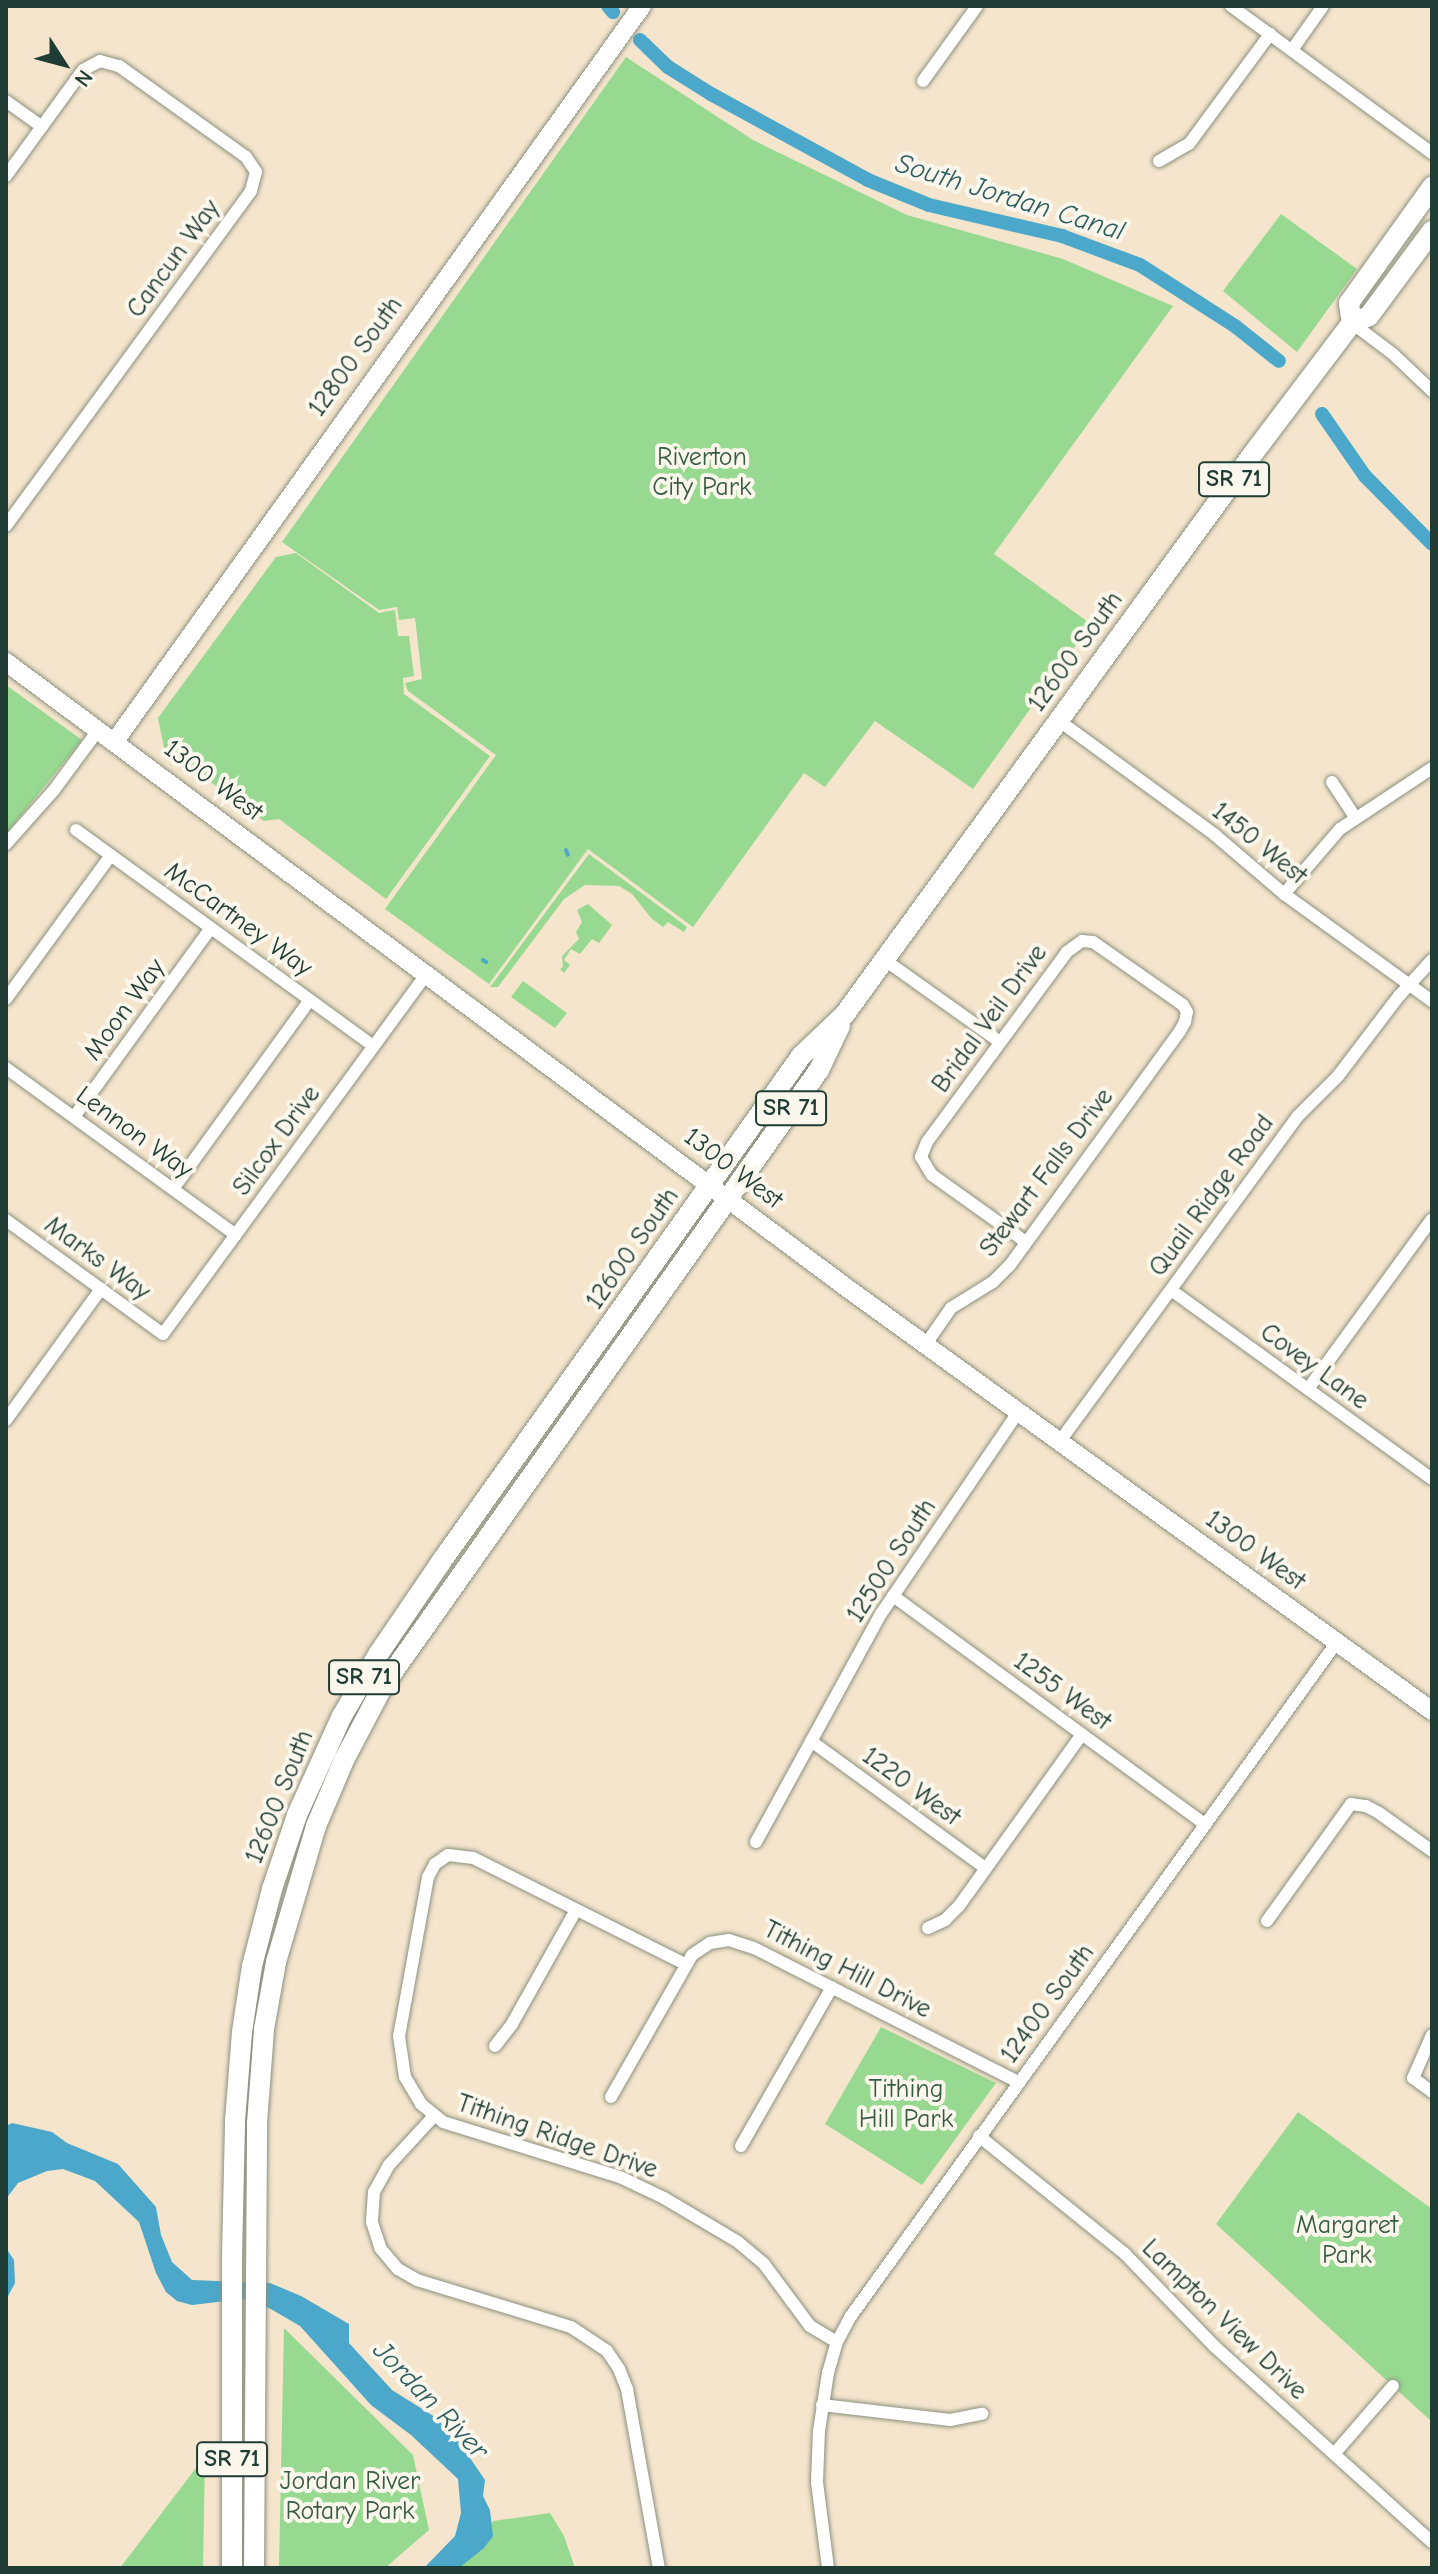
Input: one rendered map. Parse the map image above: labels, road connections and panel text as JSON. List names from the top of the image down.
{
  "streets": {
    "main road": ["SR 71", "12600 South"],
    "street": [
      "Cancun Way",
      "12800 South",
      "1300 West",
      "1450 West",
      "McCartney Way",
      "Moon Way",
      "Bridal Veil Drive",
      "Lennon Way",
      "Silcox Drive",
      "Stewart Falls Drive",
      "Quail Ridge Road",
      "Marks Way",
      "Covey Lane",
      "12500 South",
      "1255 West",
      "1220 West",
      "Tithing Hill Drive",
      "12400 South",
      "Tithing Ridge Drive",
      "Lampton View Drive"
    ]
  },
  "crossings": [
    ["12800 South", "1300 West"],
    ["12600 South", "1300 West"],
    ["12600 South", "1450 West"],
    ["1300 West", "Silcox Drive"],
    ["1300 West", "Stewart Falls Drive"],
    ["1300 West", "Quail Ridge Road"],
    ["1300 West", "12500 South"],
    ["1300 West", "12400 South"],
    ["1450 West", "Quail Ridge Road"],
    ["McCartney Way", "Moon Way"],
    ["McCartney Way", "Silcox Drive"],
    ["Moon Way", "Lennon Way"],
    ["Bridal Veil Drive", "Stewart Falls Drive"],
    ["Lennon Way", "Silcox Drive"],
    ["Silcox Drive", "Marks Way"],
    ["Quail Ridge Road", "Covey Lane"],
    ["12500 South", "1255 West"],
    ["12500 South", "1220 West"],
    ["1255 West", "12400 South"],
    ["Tithing Hill Drive", "12400 South"],
    ["12400 South", "Tithing Ridge Drive"],
    ["12400 South", "Lampton View Drive"]
  ],
  "water": ["South Jordan Canal", "Jordan River"],
  "parks": [
    "Riverton City Park",
    "Tithing Hill Park",
    "Margaret Park",
    "Jordan River Rotary Park"
  ],
  "north": "bottom right"
}
